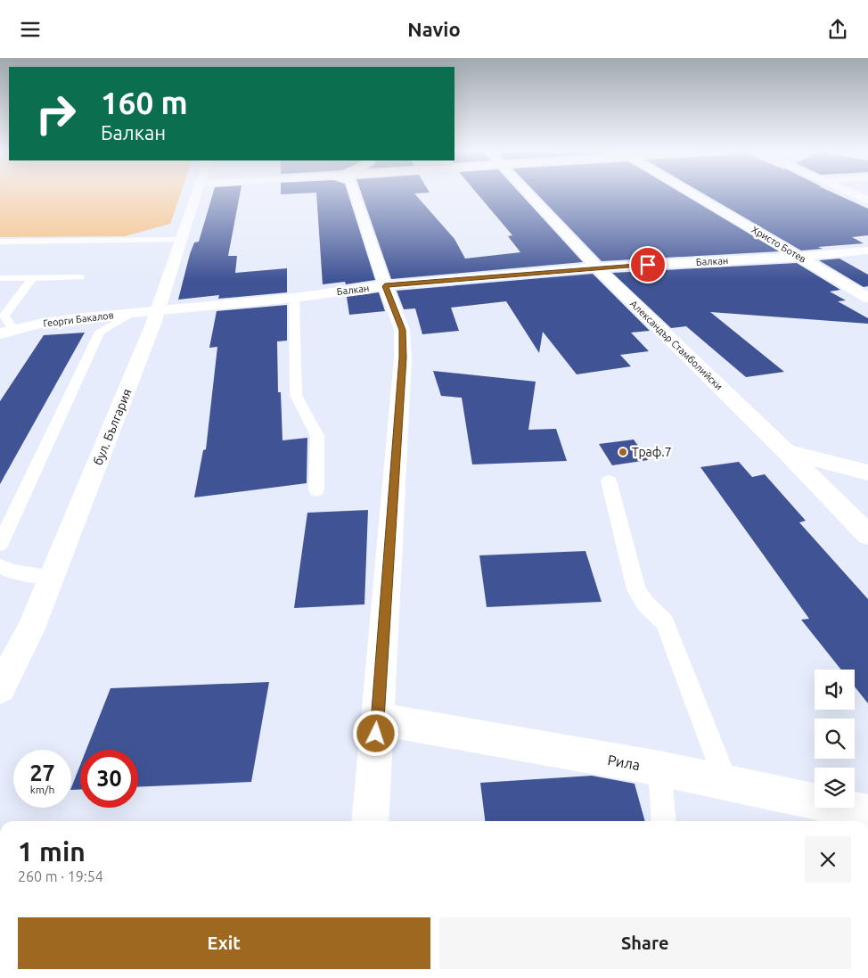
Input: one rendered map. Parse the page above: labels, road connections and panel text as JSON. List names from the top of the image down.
{
  "streets": {
    "street": [
      "Христо Ботев",
      "Балкан",
      "Георги Бакалов",
      "Александър Стамболийски",
      "бул. България",
      "Рила"
    ]
  },
  "crossings": [
    ["Христо Ботев", "Балкан"],
    ["Балкан", "Георги Бакалов"],
    ["Балкан", "Александър Стамболийски"],
    ["Балкан", "бул. България"],
    ["Георги Бакалов", "бул. България"]
  ],
  "places": ["Траф.7"],
  "page": {
    "header": "Navio",
    "turn": ["160 m", "Балкан"],
    "speed": "27 km/h",
    "limit": "30",
    "heading": ["1 min", "260 m · 19:54"],
    "buttons": ["Exit", "Share"]
  }
}
